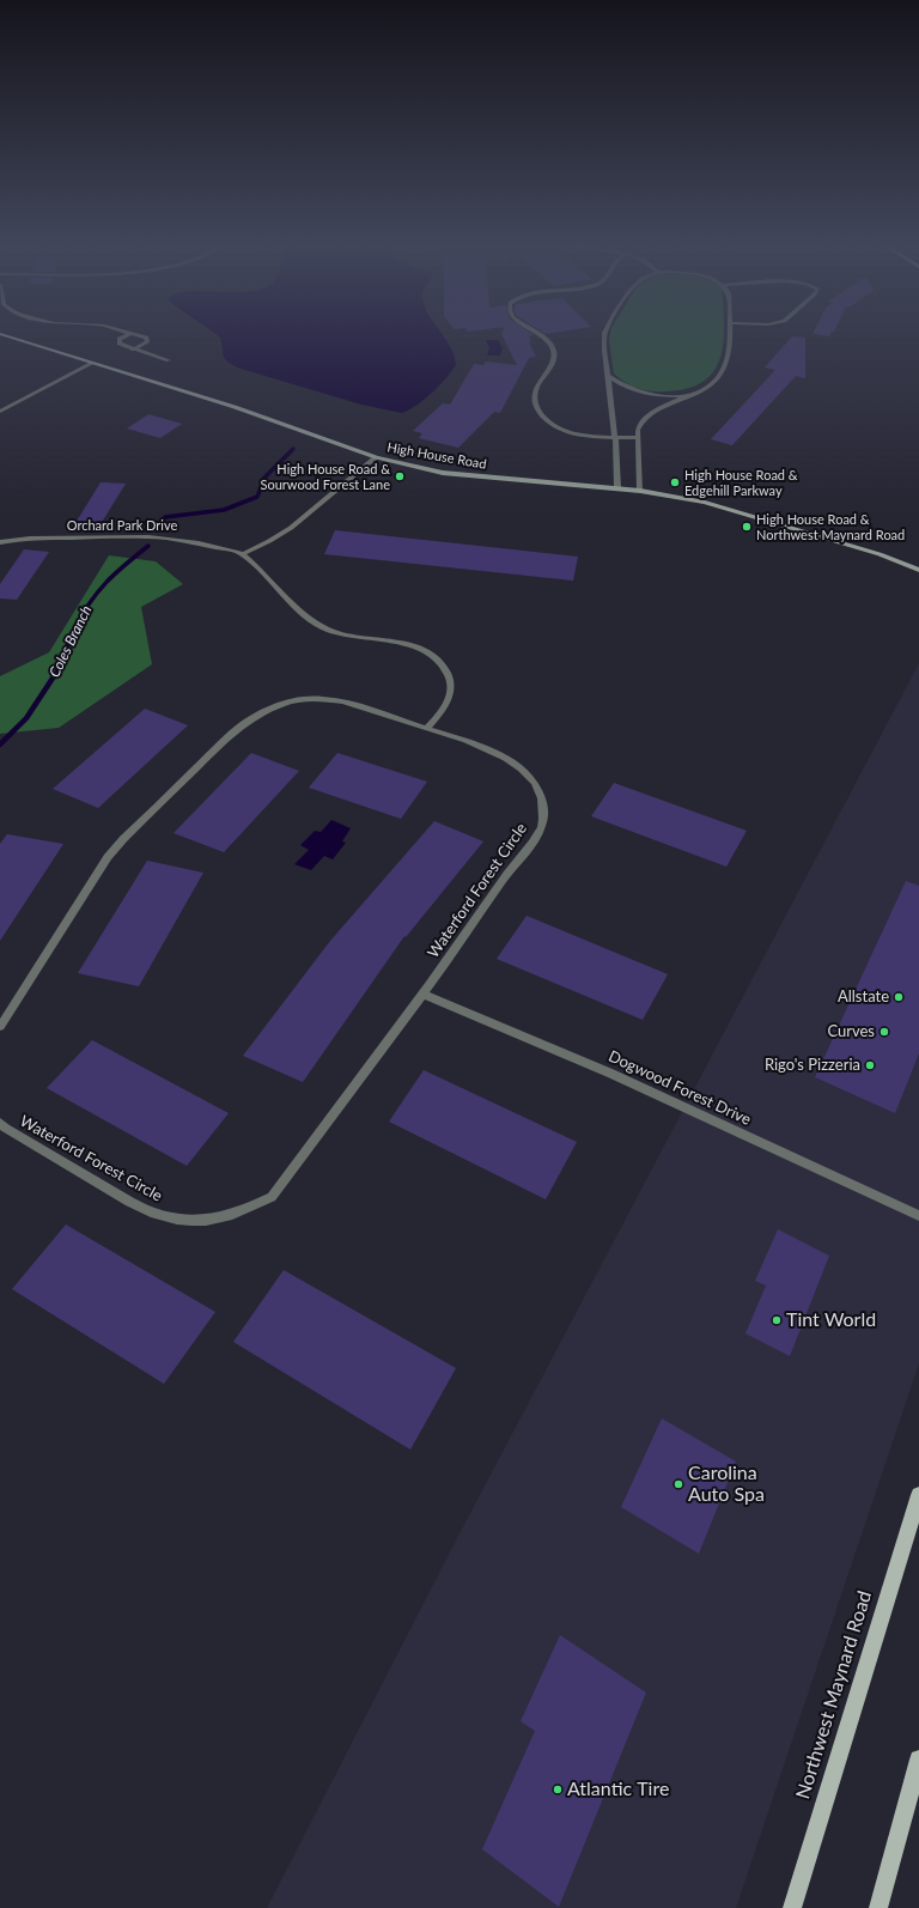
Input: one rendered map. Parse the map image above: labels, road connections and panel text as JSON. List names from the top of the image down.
{
  "streets": {
    "main road": ["High House Road", "Northwest Maynard Road"],
    "street": ["Orchard Park Drive", "Waterford Forest Circle", "Dogwood Forest Drive"]
  },
  "crossings": [
    ["Waterford Forest Circle", "Dogwood Forest Drive"]
  ],
  "water": ["Coles Branch"],
  "places": [
    "High House Road & Sourwood Forest Lane",
    "High House Road & Edgehill Parkway",
    "High House Road & Northwest Maynard Road",
    "Allstate",
    "Curves",
    "Rigo's Pizzeria",
    "Tint World",
    "Carolina Auto Spa",
    "Atlantic Tire"
  ]
}
